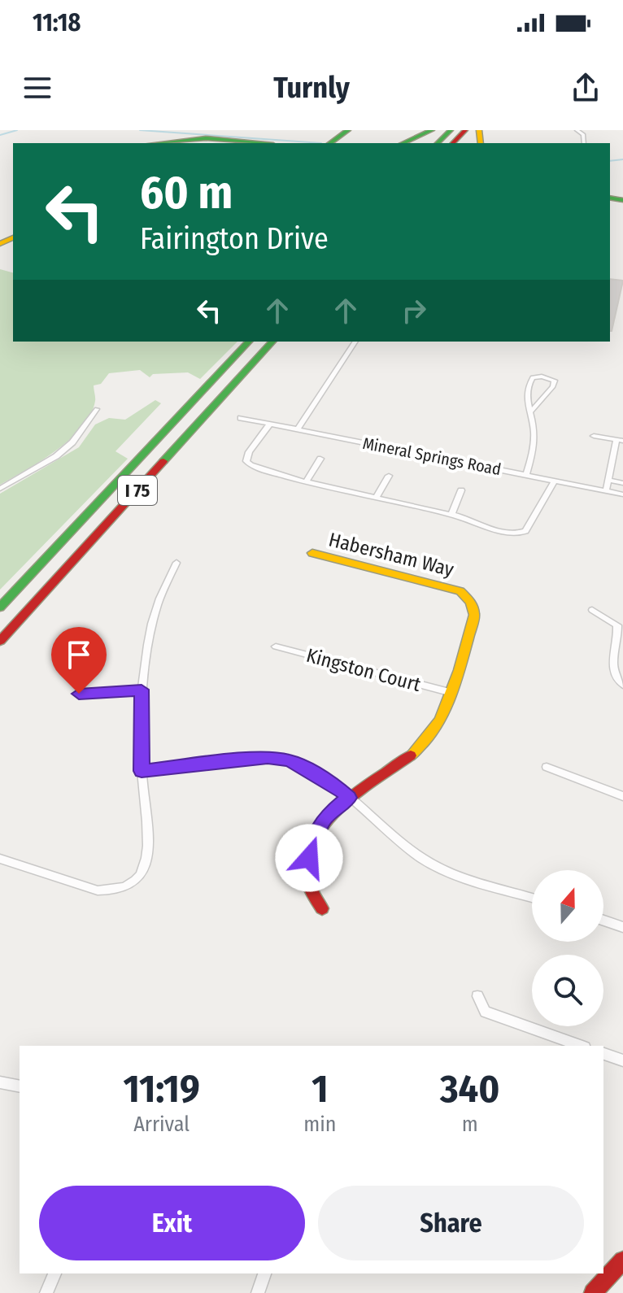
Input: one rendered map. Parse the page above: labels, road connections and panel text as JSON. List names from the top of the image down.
{
  "streets": {
    "main road": ["I 75", "Habersham Way"],
    "street": ["Mineral Springs Road", "Kingston Court"]
  },
  "crossings": [
    ["Habersham Way", "Kingston Court"]
  ],
  "north": "top",
  "page": {
    "status": "11:18",
    "header": "Turnly",
    "turn": ["60 m", "Fairington Drive"],
    "eta": [
      "11:19",
      "Arrival",
      "1",
      "min",
      "340",
      "m"
    ],
    "buttons": ["Exit", "Share"]
  }
}
